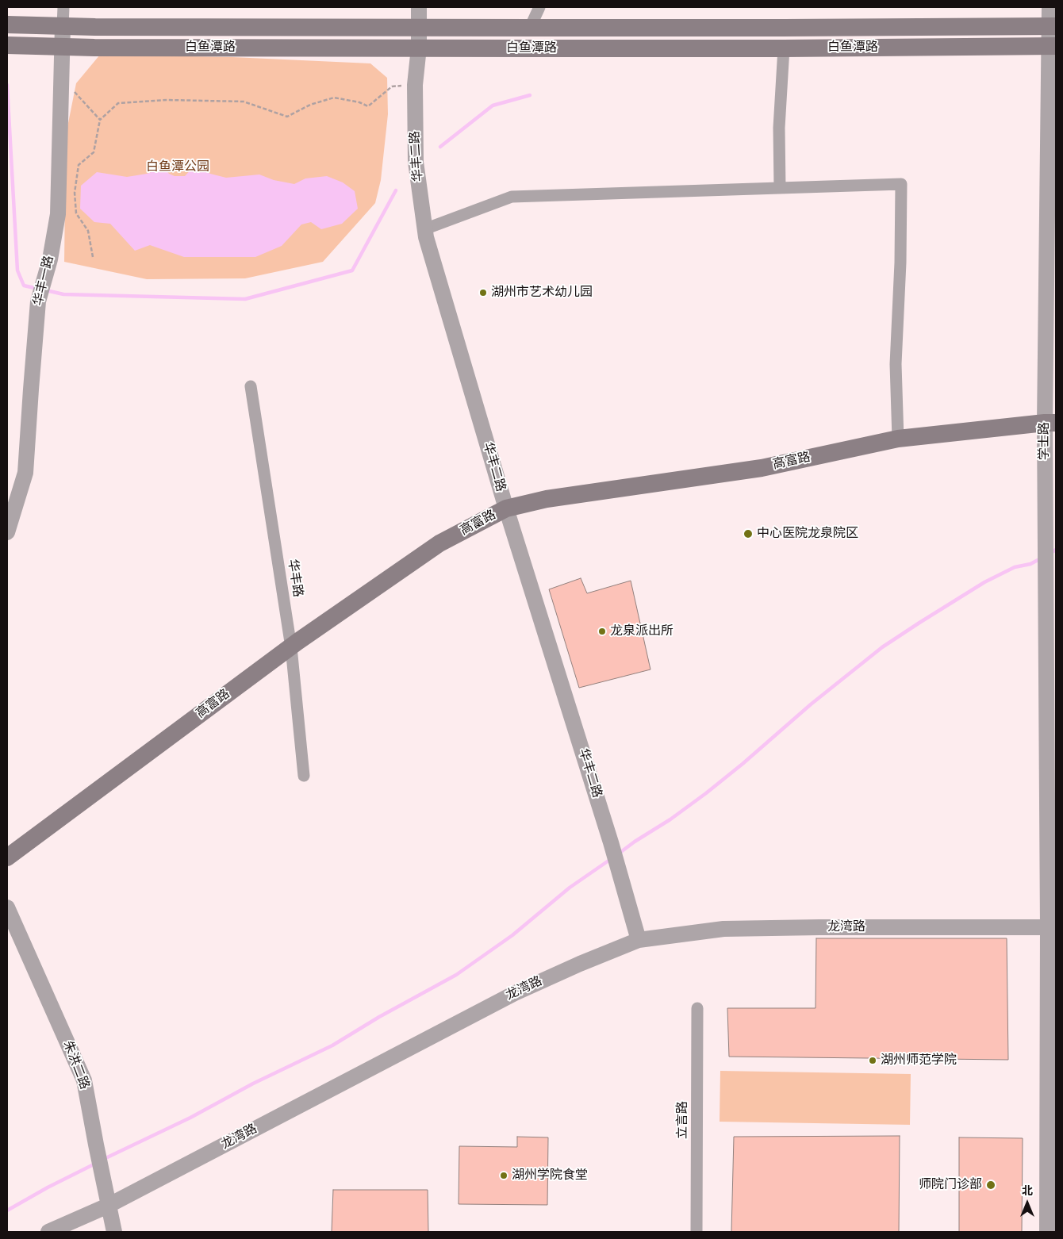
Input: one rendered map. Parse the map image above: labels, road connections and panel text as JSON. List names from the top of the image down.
{
  "streets": {
    "main road": ["白鱼潭路", "高富路"],
    "street": [
      "华丰二路",
      "华丰一路",
      "学士路",
      "华丰路",
      "龙湾路",
      "朱洪二路",
      "立言路"
    ]
  },
  "crossings": [
    ["白鱼潭路", "华丰二路"],
    ["白鱼潭路", "华丰一路"],
    ["白鱼潭路", "学士路"],
    ["华丰二路", "高富路"],
    ["华丰二路", "龙湾路"],
    ["学士路", "高富路"],
    ["学士路", "龙湾路"],
    ["高富路", "华丰路"],
    ["龙湾路", "朱洪二路"]
  ],
  "parks": ["白鱼潭公园"],
  "places": [
    "湖州市艺术幼儿园",
    "中心医院龙泉院区",
    "龙泉派出所",
    "湖州师范学院",
    "湖州学院食堂",
    "师院门诊部"
  ],
  "north": "top"
}
